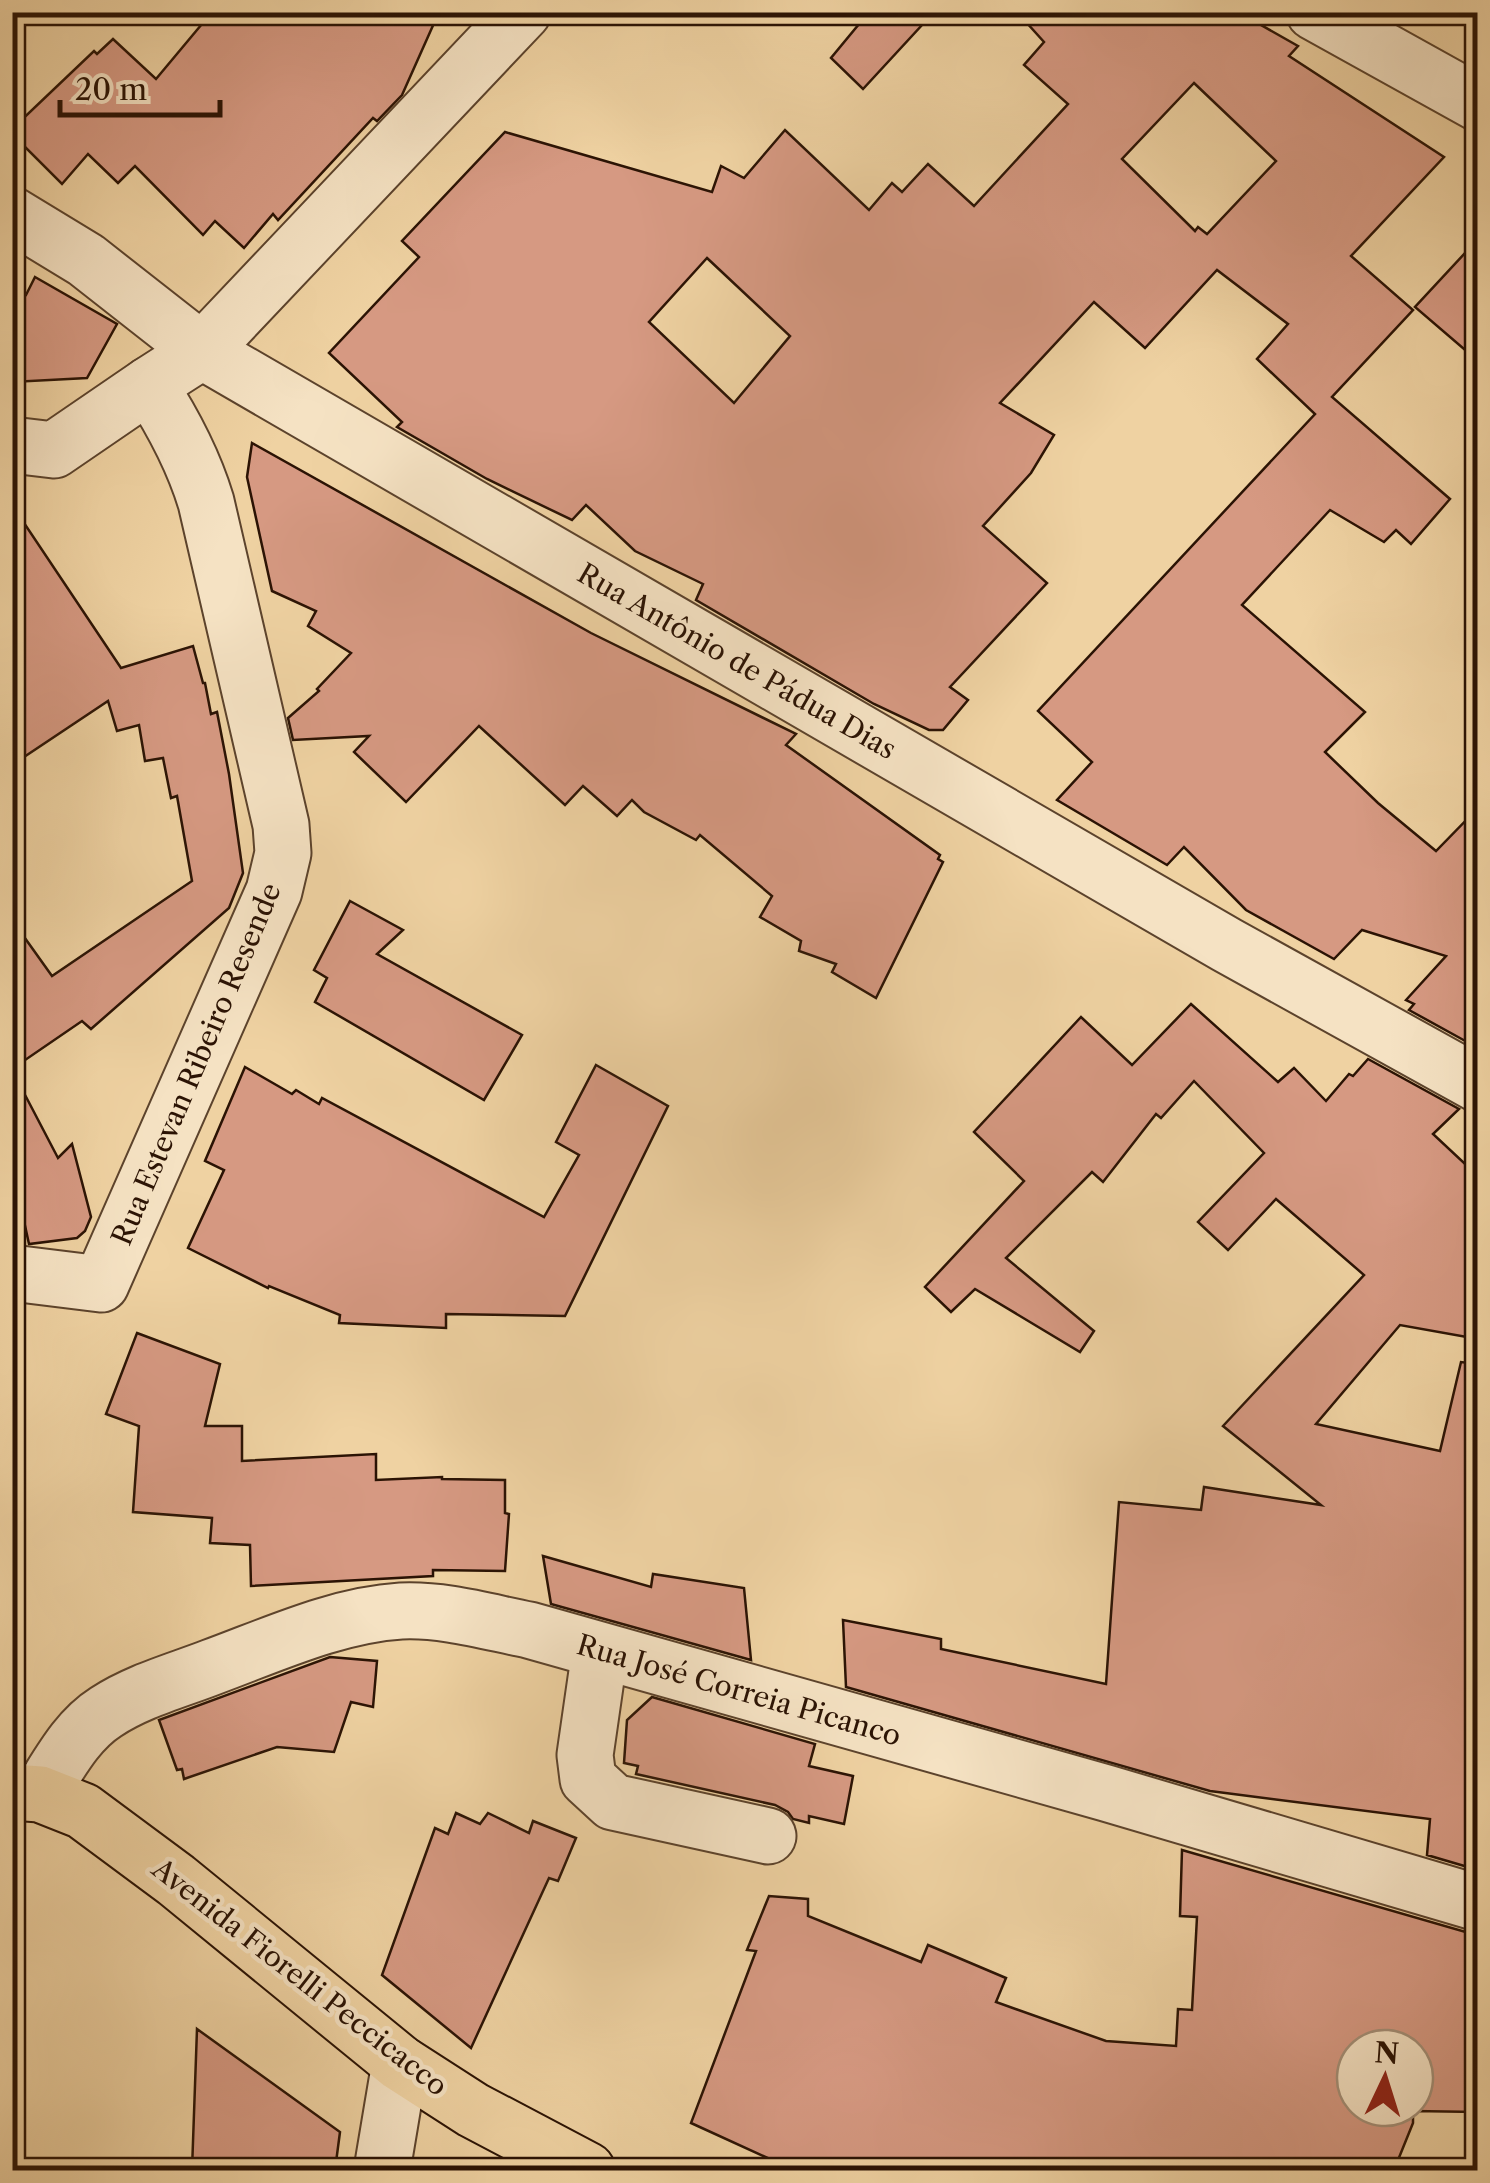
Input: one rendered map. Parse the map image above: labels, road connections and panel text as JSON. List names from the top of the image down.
{
  "streets": {
    "main road": ["Avenida Fiorelli Peccicacco"],
    "street": ["Rua Antônio de Pádua Dias", "Rua Estevan Ribeiro Resende", "Rua José Correia Picanco"]
  },
  "crossings": [
    ["Rua José Correia Picanco", "Avenida Fiorelli Peccicacco"]
  ],
  "scale_bar": "20 m",
  "north": "top"
}
